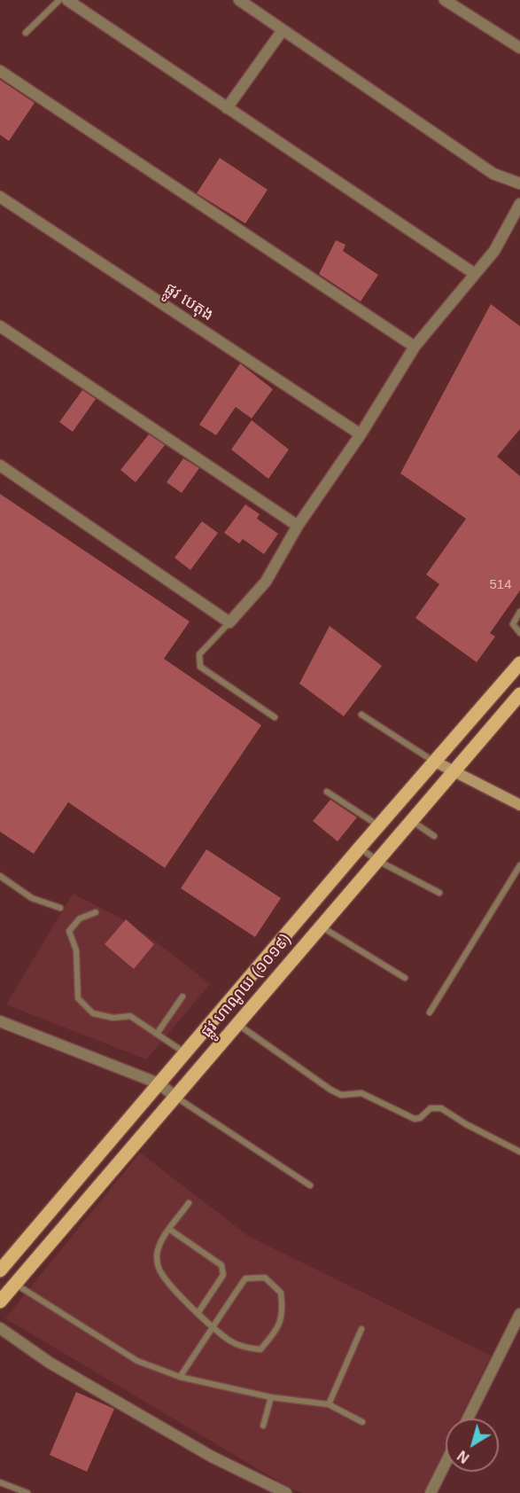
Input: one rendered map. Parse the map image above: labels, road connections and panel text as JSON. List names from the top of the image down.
{
  "streets": {
    "main road": ["ផ្លូវ ហាណូយ (១០១៩)"],
    "street": ["ផ្លូវ បេតុង"]
  },
  "house_numbers": ["514"],
  "north": "bottom left"
}
